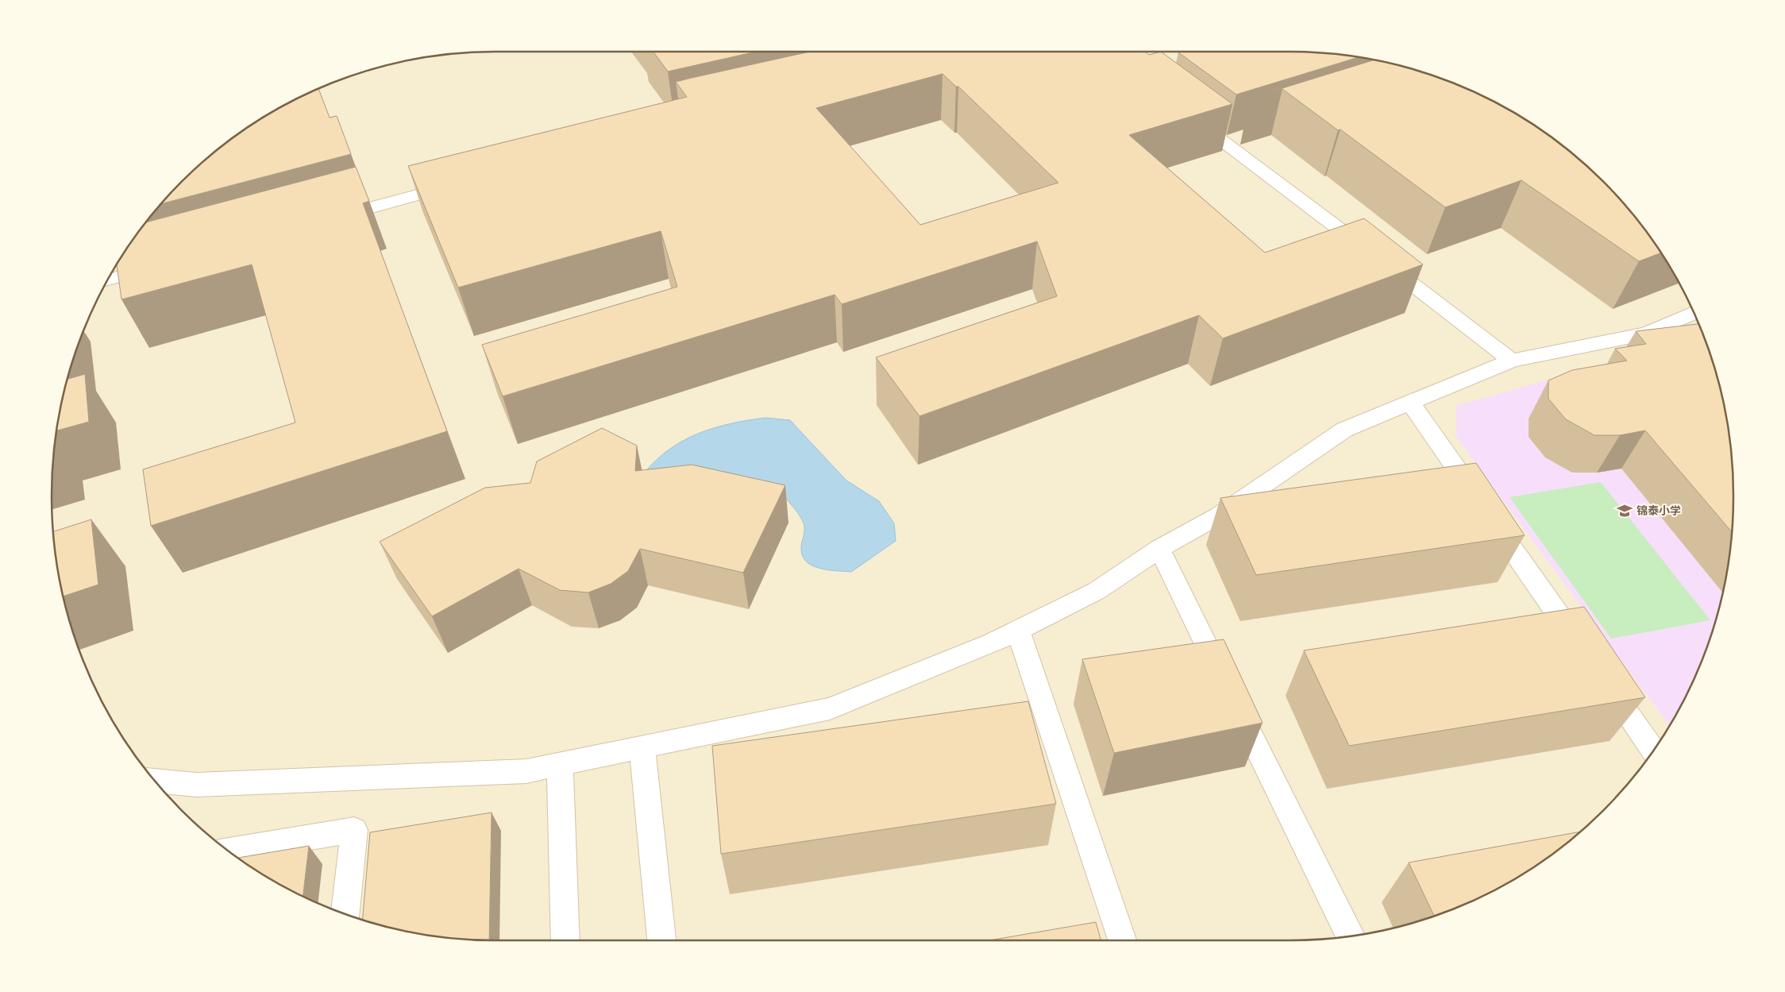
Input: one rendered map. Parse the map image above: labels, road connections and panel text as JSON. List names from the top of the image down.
{
  "places": {
    "school or university": ["锦泰小学"]
  }
}
